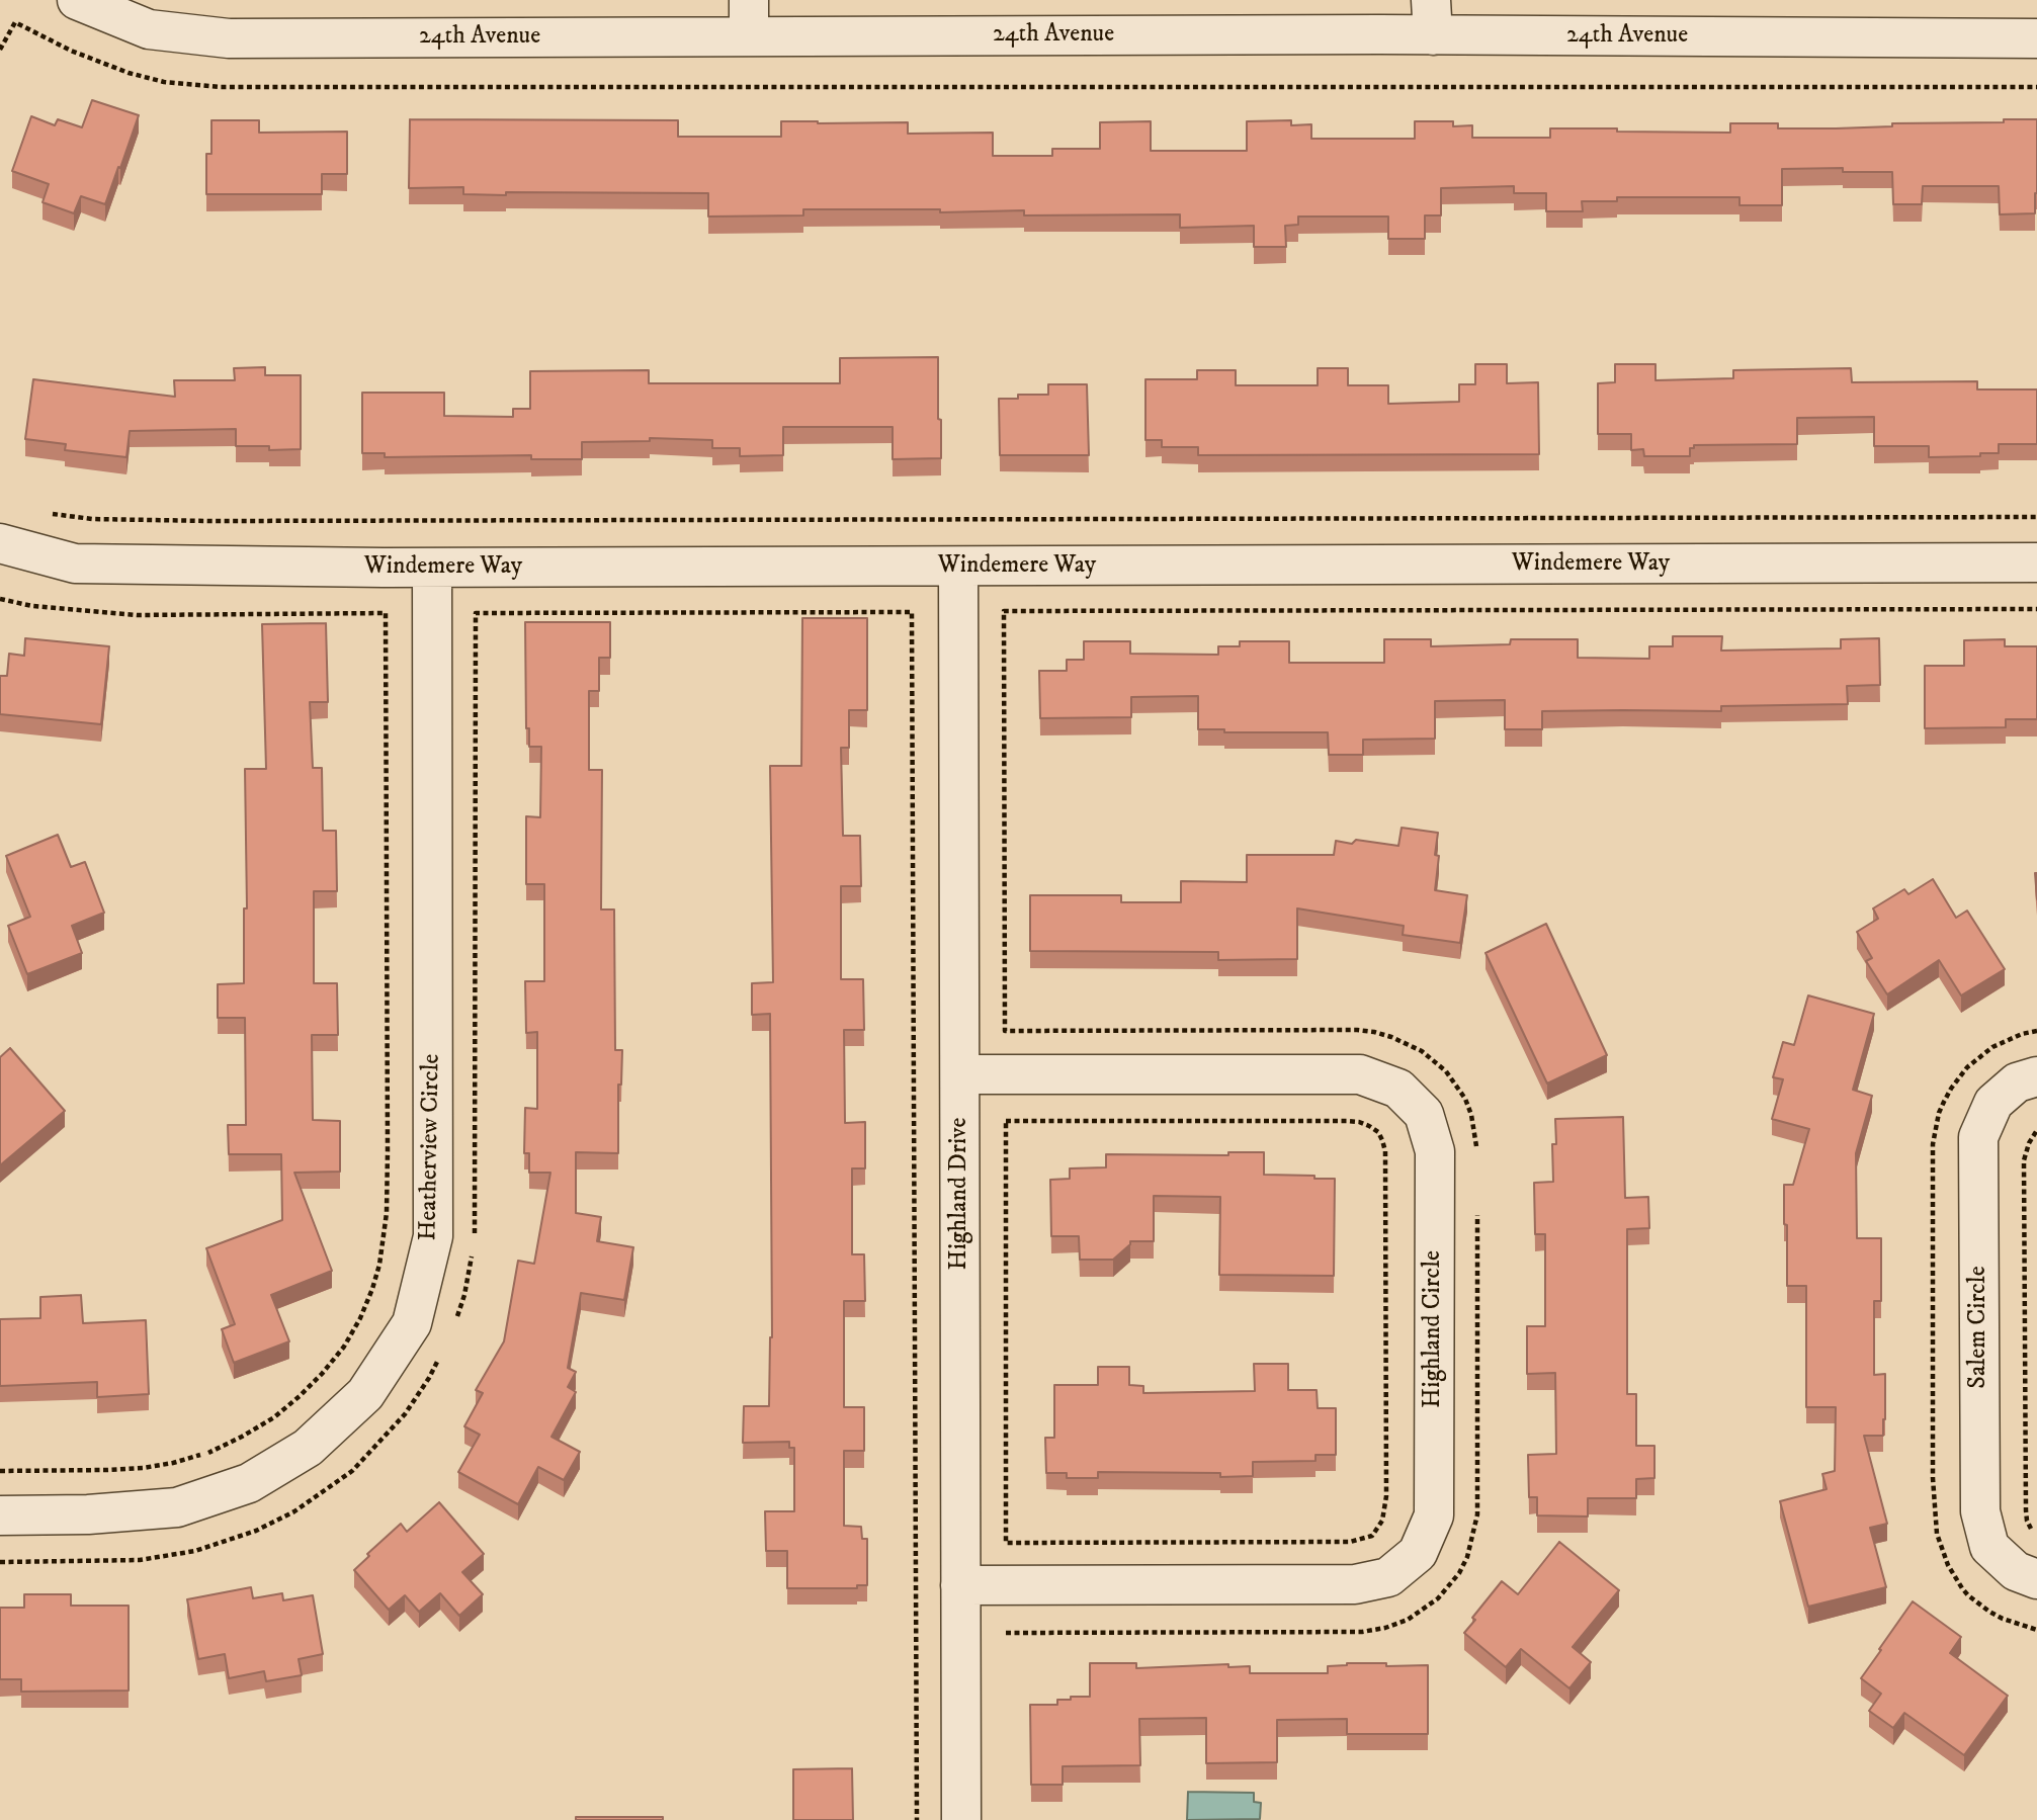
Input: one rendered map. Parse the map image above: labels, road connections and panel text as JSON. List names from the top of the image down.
{
  "streets": {
    "street": [
      "24th Avenue",
      "Windemere Way",
      "Heatherview Circle",
      "Highland Drive",
      "Salem Circle",
      "Highland Circle"
    ]
  },
  "crossings": [
    ["Windemere Way", "Heatherview Circle"],
    ["Windemere Way", "Highland Drive"],
    ["Highland Drive", "Highland Circle"]
  ]
}
